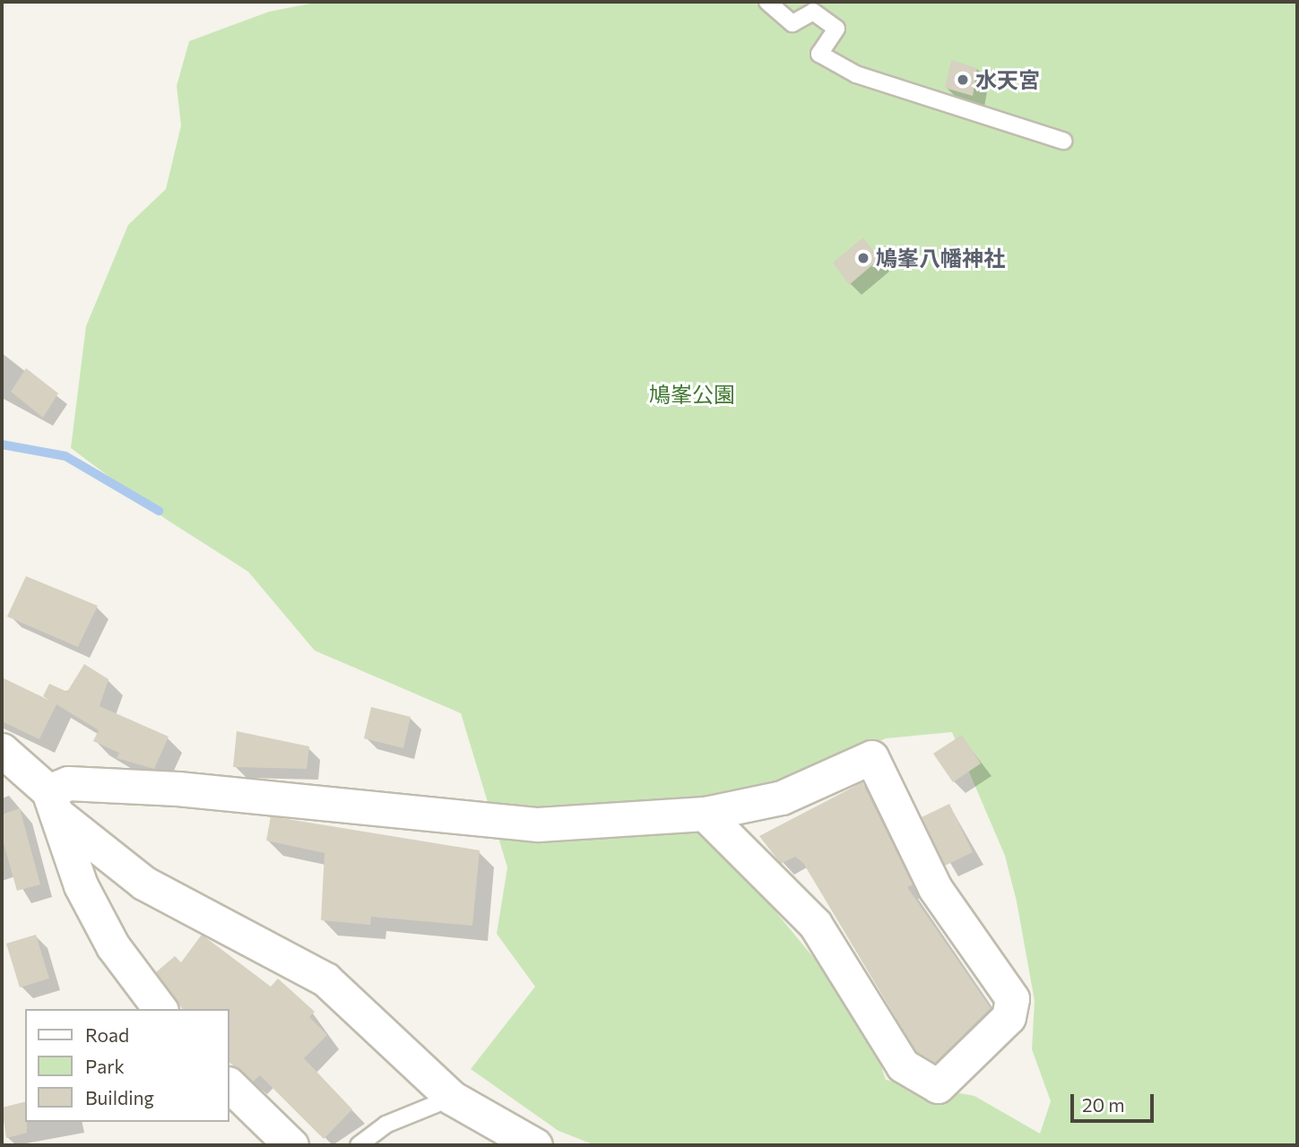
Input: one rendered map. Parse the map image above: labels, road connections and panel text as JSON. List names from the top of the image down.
{
  "parks": ["鳩峯公園"],
  "places": ["水天宮", "鳩峯八幡神社"],
  "legend": ["Road", "Park", "Building"],
  "scale_bar": "20 m"
}
